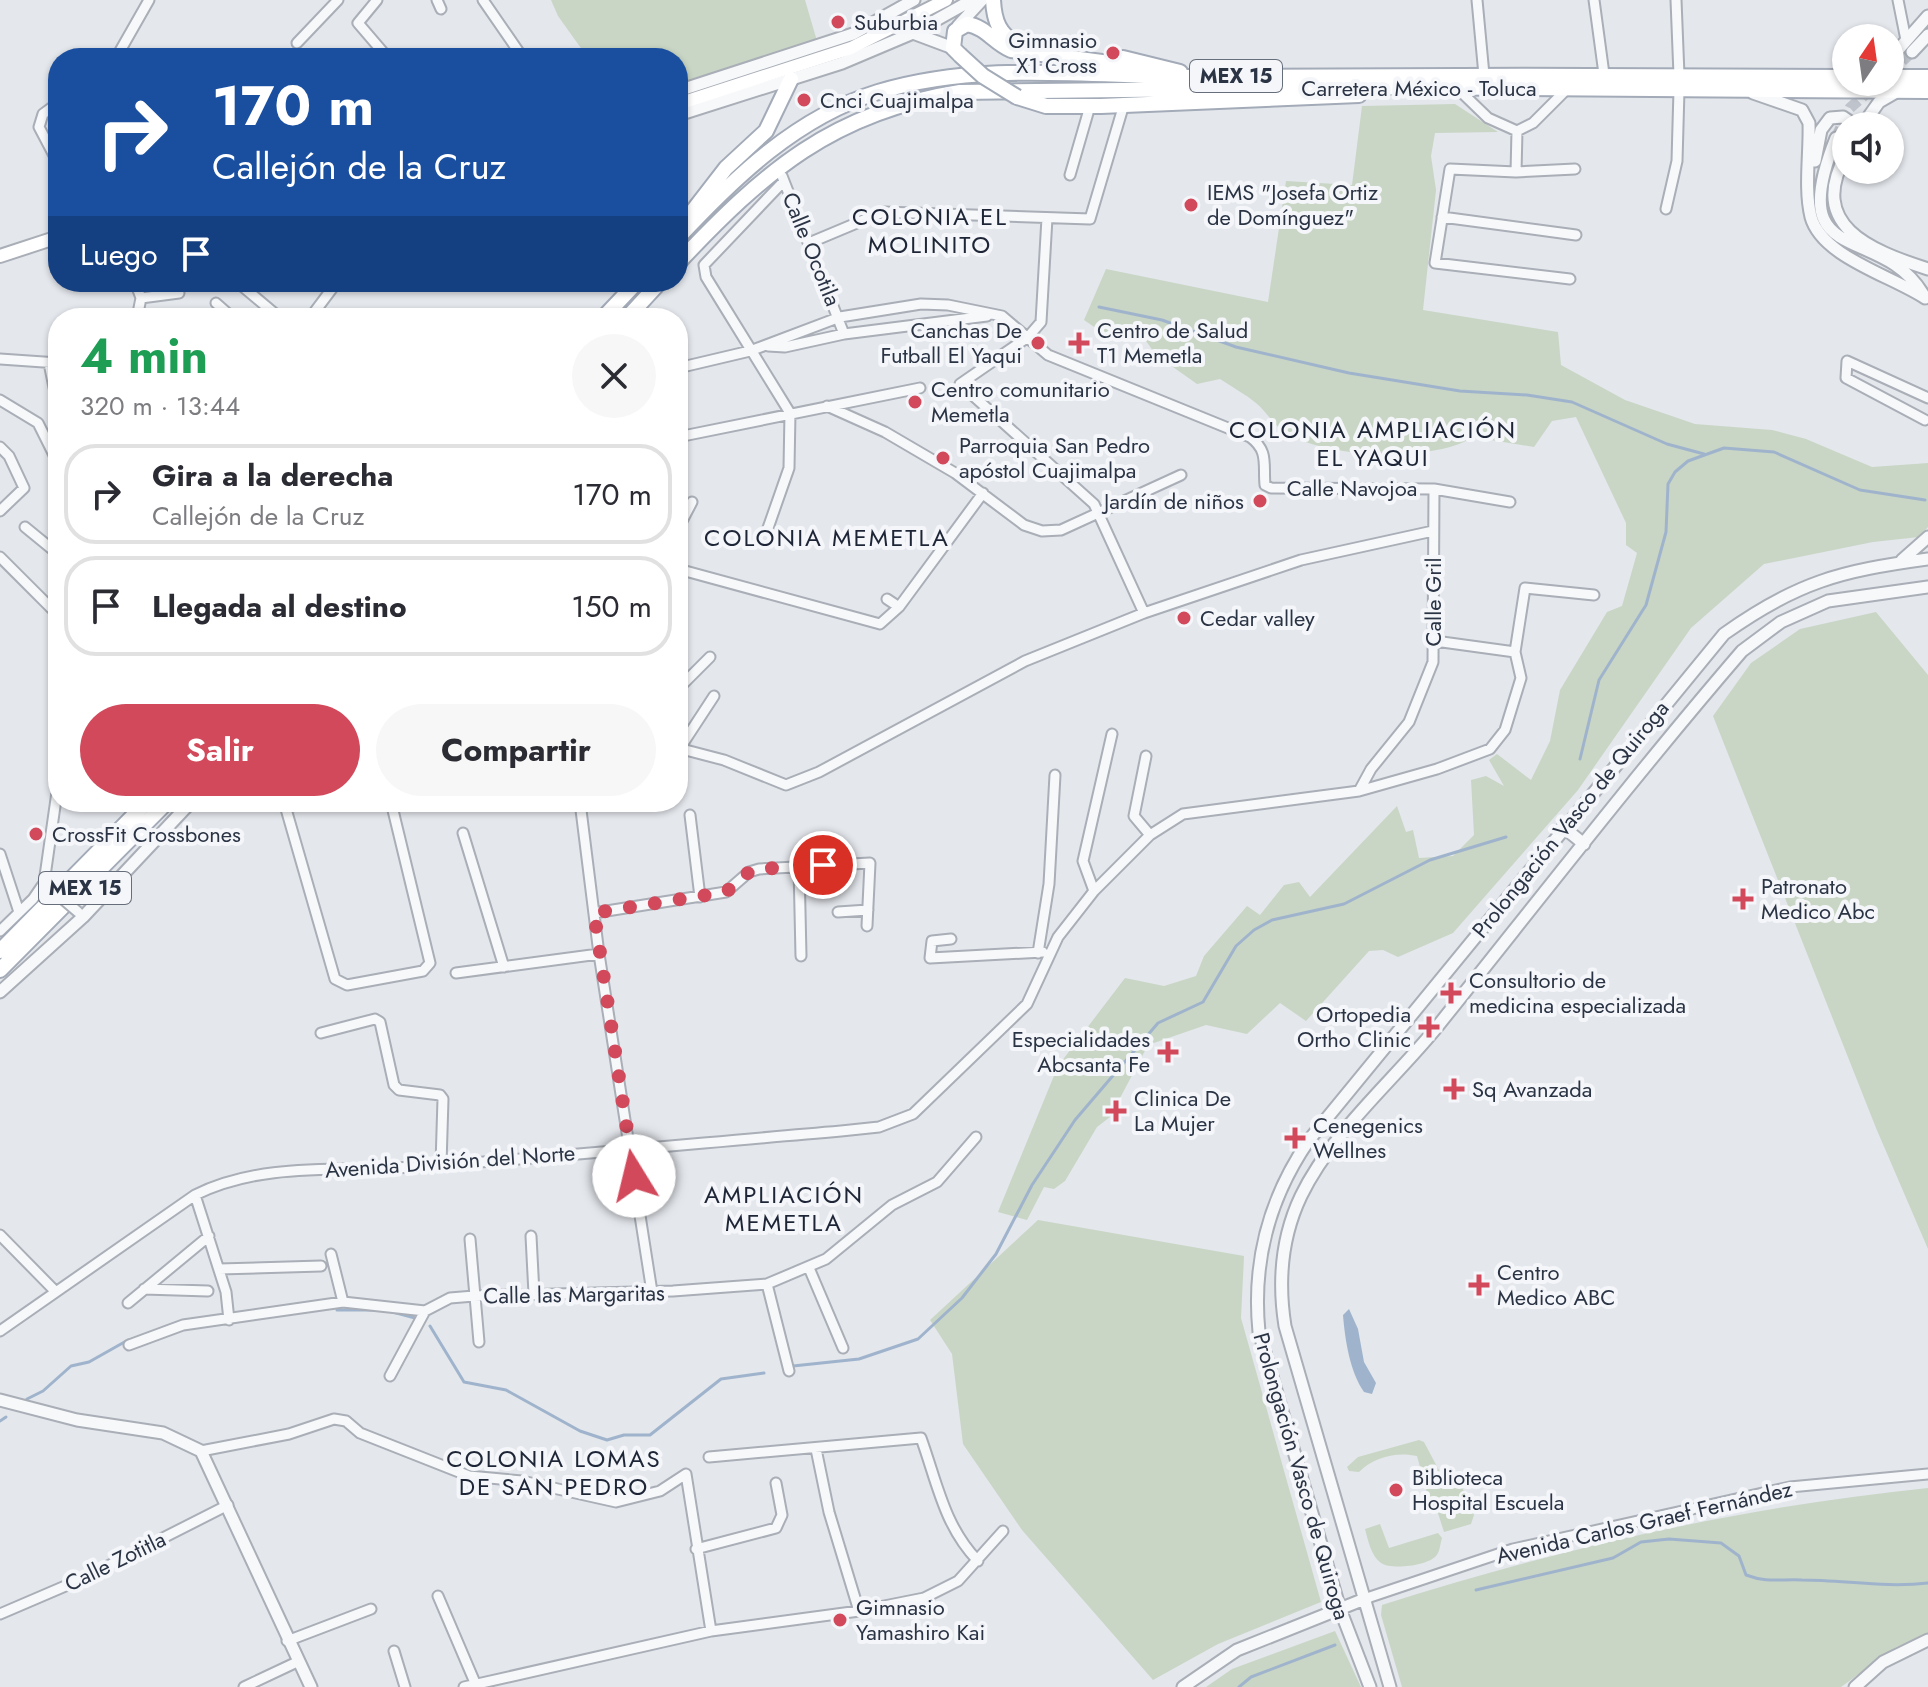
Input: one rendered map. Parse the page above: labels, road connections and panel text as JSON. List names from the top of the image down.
{
  "streets": {
    "main road": ["MEX 15", "Carretera México - Toluca"],
    "street": [
      "Calle Ocotila",
      "Calle Navojoa",
      "Calle Gril",
      "Prolongación Vasco de Quiroga",
      "Avenida División del Norte",
      "Calle las Margaritas",
      "Avenida Carlos Graef Fernández",
      "Calle Zotitla"
    ]
  },
  "crossings": [
    ["Carretera México - Toluca", "Calle Ocotila"],
    ["Calle Navojoa", "Calle Gril"],
    ["Calle Gril", "Avenida División del Norte"],
    ["Prolongación Vasco de Quiroga", "Avenida Carlos Graef Fernández"]
  ],
  "districts": [
    "COLONIA EL MOLINITO",
    "COLONIA AMPLIACIÓN EL YAQUI",
    "COLONIA MEMETLA",
    "AMPLIACIÓN MEMETLA",
    "COLONIA LOMAS DE SAN PEDRO"
  ],
  "places": {
    "other": [
      "Suburbia",
      "Gimnasio X1 Cross",
      "Cnci Cuajimalpa",
      "IEMS \"Josefa Ortiz de Domínguez\"",
      "Canchas De Futball El Yaqui",
      "Centro comunitario Memetla",
      "Parroquia San Pedro apóstol Cuajimalpa",
      "Jardín de niños",
      "Cedar valley",
      "CrossFit Crossbones",
      "Biblioteca Hospital Escuela",
      "Gimnasio Yamashiro Kai"
    ],
    "health": [
      "Centro de Salud T1 Memetla",
      "Patronato Medico Abc",
      "Consultorio de medicina especializada",
      "Ortopedia Ortho Clinic",
      "Especialidades Abcsanta Fe",
      "Sq Avanzada",
      "Clinica De La Mujer",
      "Cenegenics Wellnes",
      "Centro Medico ABC"
    ]
  },
  "north": "top",
  "page": {
    "turn": ["170 m", "Callejón de la Cruz"],
    "then": "Luego",
    "heading": ["4 min", "320 m · 13:44"],
    "list": [
      {
        "name": "Gira a la derecha",
        "note": "Callejón de la Cruz",
        "value": "170 m"
      },
      {
        "name": "Llegada al destino",
        "value": "150 m"
      }
    ],
    "buttons": ["Salir", "Compartir"]
  }
}
